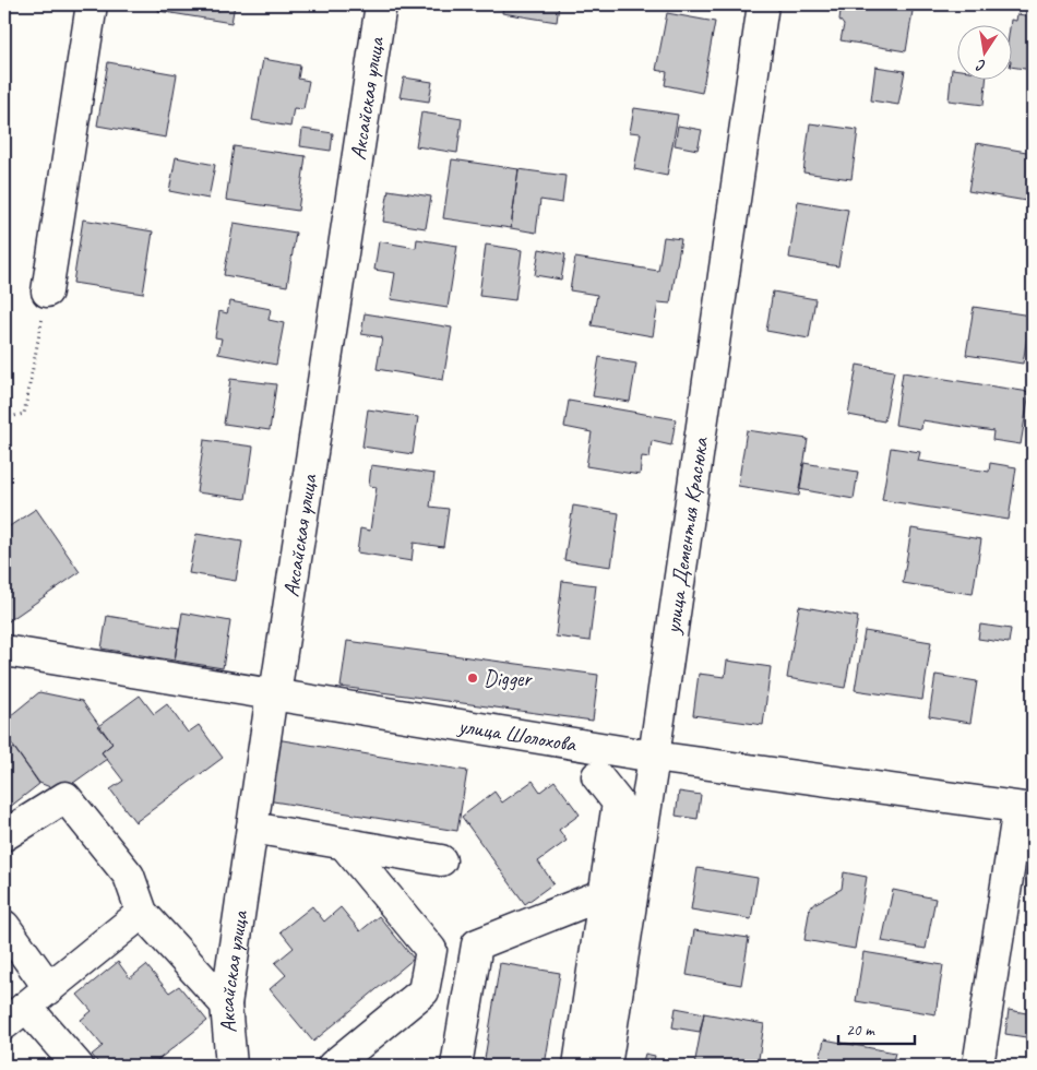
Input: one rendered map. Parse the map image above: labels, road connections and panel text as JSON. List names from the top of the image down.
{
  "streets": {
    "street": ["Аксайская улица", "улица Дементия Красюка", "улица Шолохова"]
  },
  "crossings": [
    ["Аксайская улица", "улица Шолохова"],
    ["улица Дементия Красюка", "улица Шолохова"]
  ],
  "places": ["Digger"],
  "scale_bar": "20 m",
  "north": "bottom"
}
